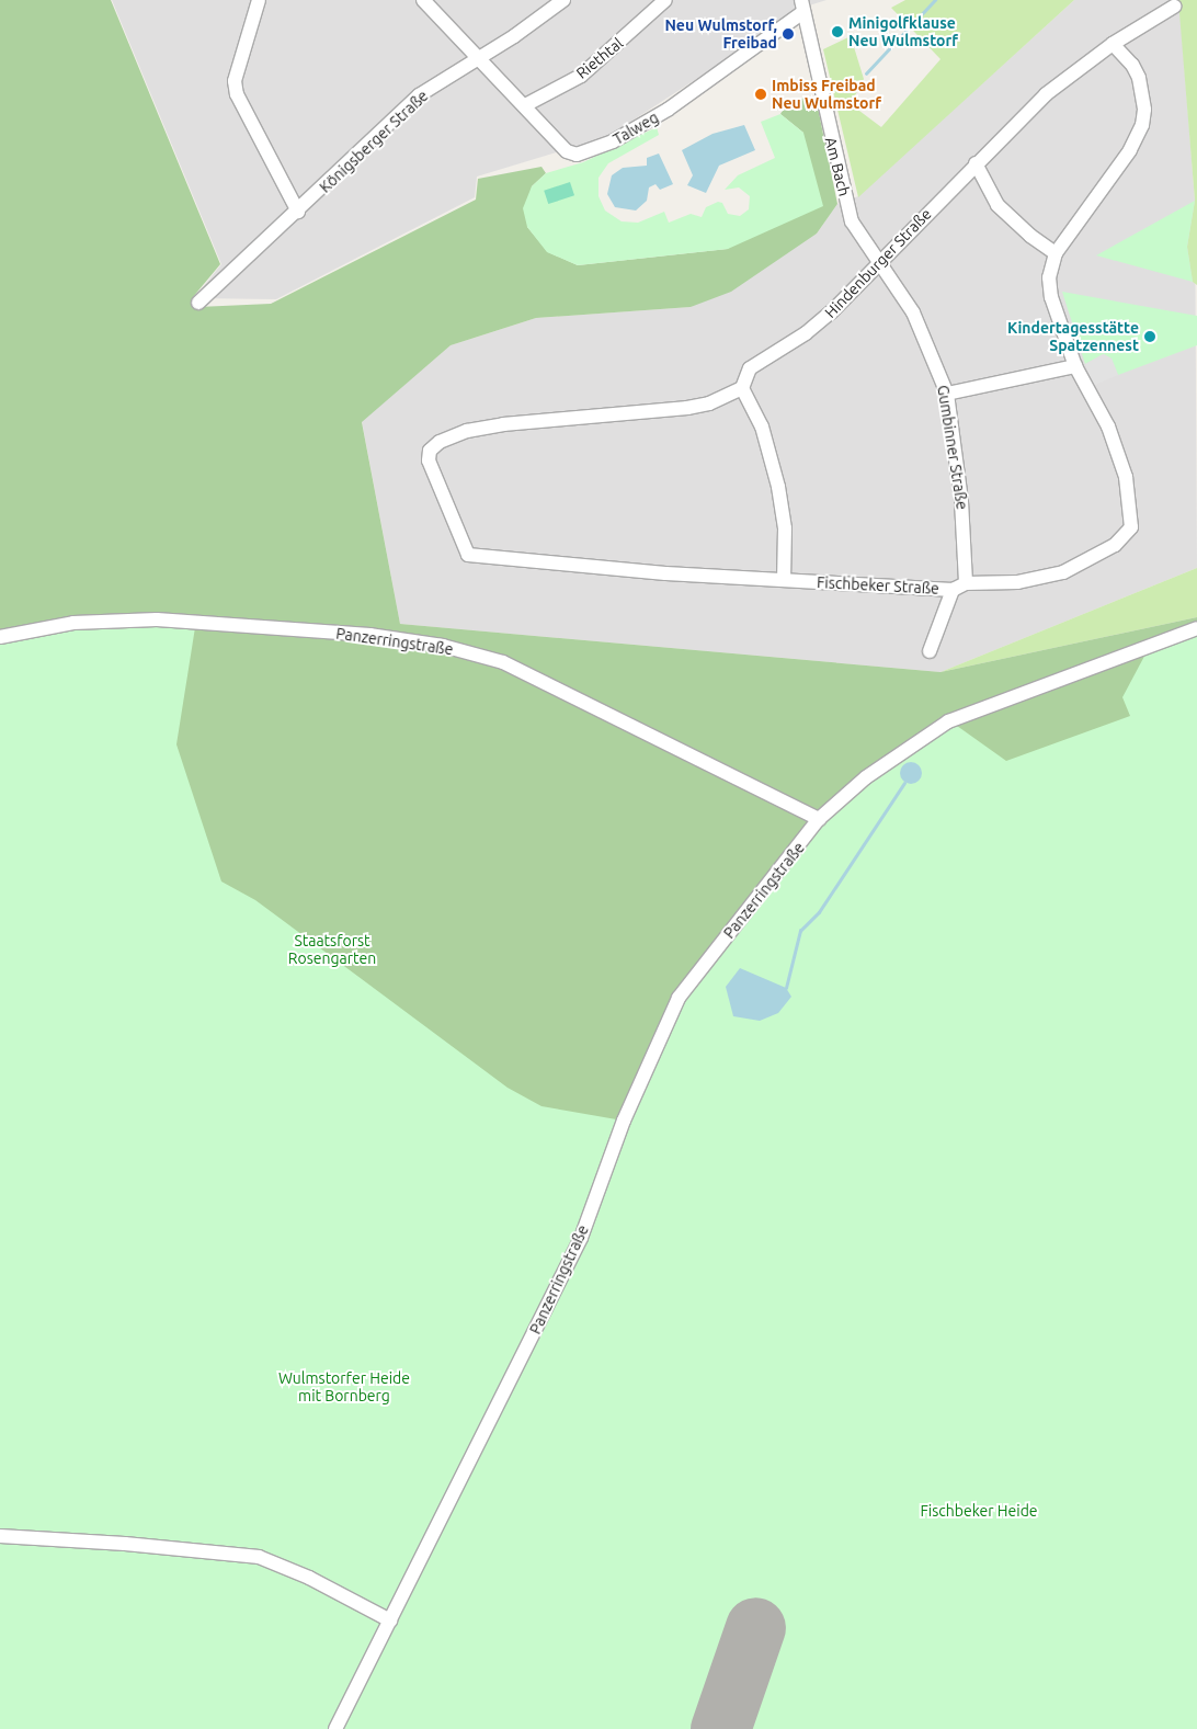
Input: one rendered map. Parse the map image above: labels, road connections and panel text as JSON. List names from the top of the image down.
{
  "streets": {
    "street": [
      "Riethtal",
      "Talweg",
      "Königsberger Straße",
      "Am Bach",
      "Hindenburger Straße",
      "Gumbinner Straße",
      "Fischbeker Straße",
      "Panzerringstraße"
    ]
  },
  "crossings": [
    ["Riethtal", "Talweg"],
    ["Talweg", "Königsberger Straße"],
    ["Talweg", "Am Bach"],
    ["Am Bach", "Hindenburger Straße"],
    ["Am Bach", "Gumbinner Straße"],
    ["Hindenburger Straße", "Gumbinner Straße"],
    ["Hindenburger Straße", "Fischbeker Straße"],
    ["Gumbinner Straße", "Fischbeker Straße"]
  ],
  "parks": ["Staatsforst Rosengarten", "Wulmstorfer Heide mit Bornberg", "Fischbeker Heide"],
  "places": [
    "Minigolfklause Neu Wulmstorf",
    "Neu Wulmstorf, Freibad",
    "Imbiss Freibad Neu Wulmstorf",
    "Kindertagesstätte Spatzennest"
  ]
}
